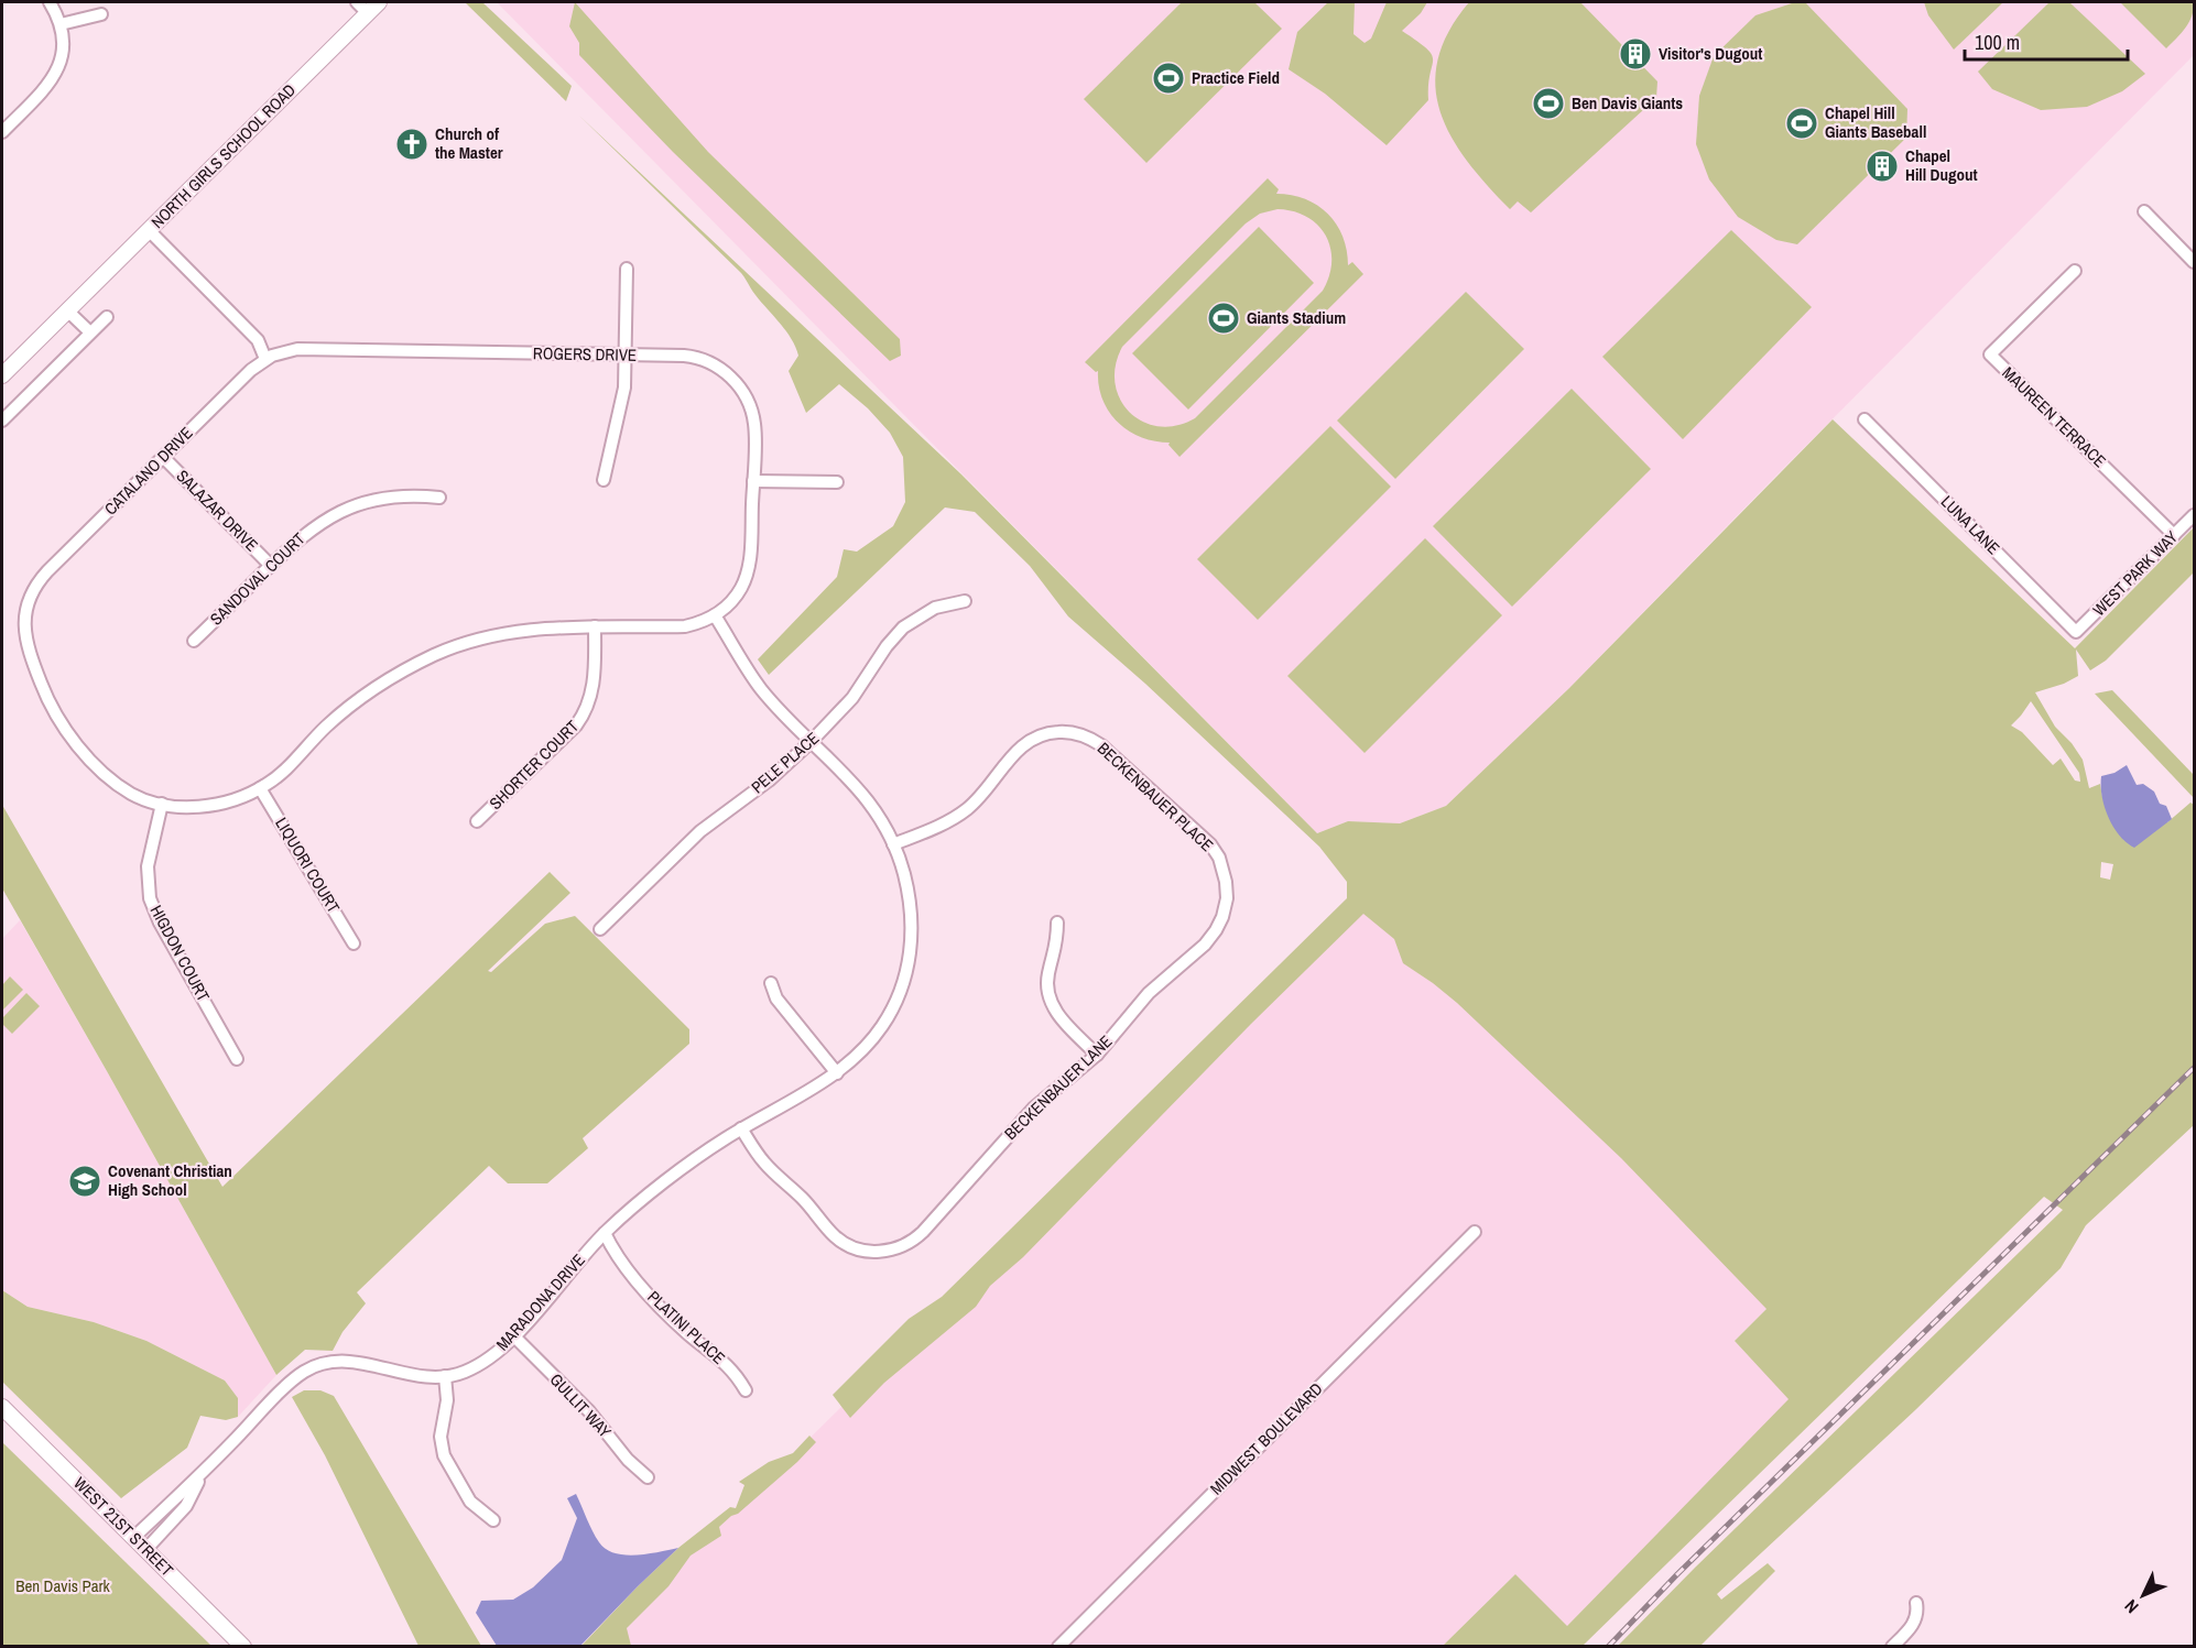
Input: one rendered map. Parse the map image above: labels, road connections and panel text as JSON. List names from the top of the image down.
{
  "streets": {
    "main road": ["NORTH GIRLS SCHOOL ROAD", "WEST 21ST STREET"],
    "street": [
      "ROGERS DRIVE",
      "MAUREEN TERRACE",
      "CATALANO DRIVE",
      "SALAZAR DRIVE",
      "LUNA LANE",
      "WEST PARK WAY",
      "SANDOVAL COURT",
      "PELE PLACE",
      "SHORTER COURT",
      "BECKENBAUER PLACE",
      "LIQUORI COURT",
      "HIGDON COURT",
      "BECKENBAUER LANE",
      "MARADONA DRIVE",
      "PLATINI PLACE",
      "GULLIT WAY",
      "MIDWEST BOULEVARD"
    ]
  },
  "crossings": [
    ["ROGERS DRIVE", "CATALANO DRIVE"],
    ["ROGERS DRIVE", "SHORTER COURT"],
    ["ROGERS DRIVE", "LIQUORI COURT"],
    ["ROGERS DRIVE", "HIGDON COURT"],
    ["ROGERS DRIVE", "MARADONA DRIVE"],
    ["MAUREEN TERRACE", "WEST PARK WAY"],
    ["CATALANO DRIVE", "SALAZAR DRIVE"],
    ["SALAZAR DRIVE", "SANDOVAL COURT"],
    ["LUNA LANE", "WEST PARK WAY"],
    ["PELE PLACE", "MARADONA DRIVE"],
    ["BECKENBAUER PLACE", "BECKENBAUER LANE"],
    ["BECKENBAUER PLACE", "MARADONA DRIVE"],
    ["BECKENBAUER LANE", "MARADONA DRIVE"],
    ["MARADONA DRIVE", "PLATINI PLACE"],
    ["MARADONA DRIVE", "GULLIT WAY"],
    ["MARADONA DRIVE", "WEST 21ST STREET"]
  ],
  "parks": ["Ben Davis Park"],
  "places": {
    "building": ["Visitor's Dugout", "Chapel Hill Dugout"],
    "sports": [
      "Practice Field",
      "Ben Davis Giants",
      "Chapel Hill Giants Baseball",
      "Giants Stadium"
    ],
    "church": ["Church of the Master"],
    "school or university": ["Covenant Christian High School"]
  },
  "scale_bar": "100 m",
  "north": "bottom left"
}
